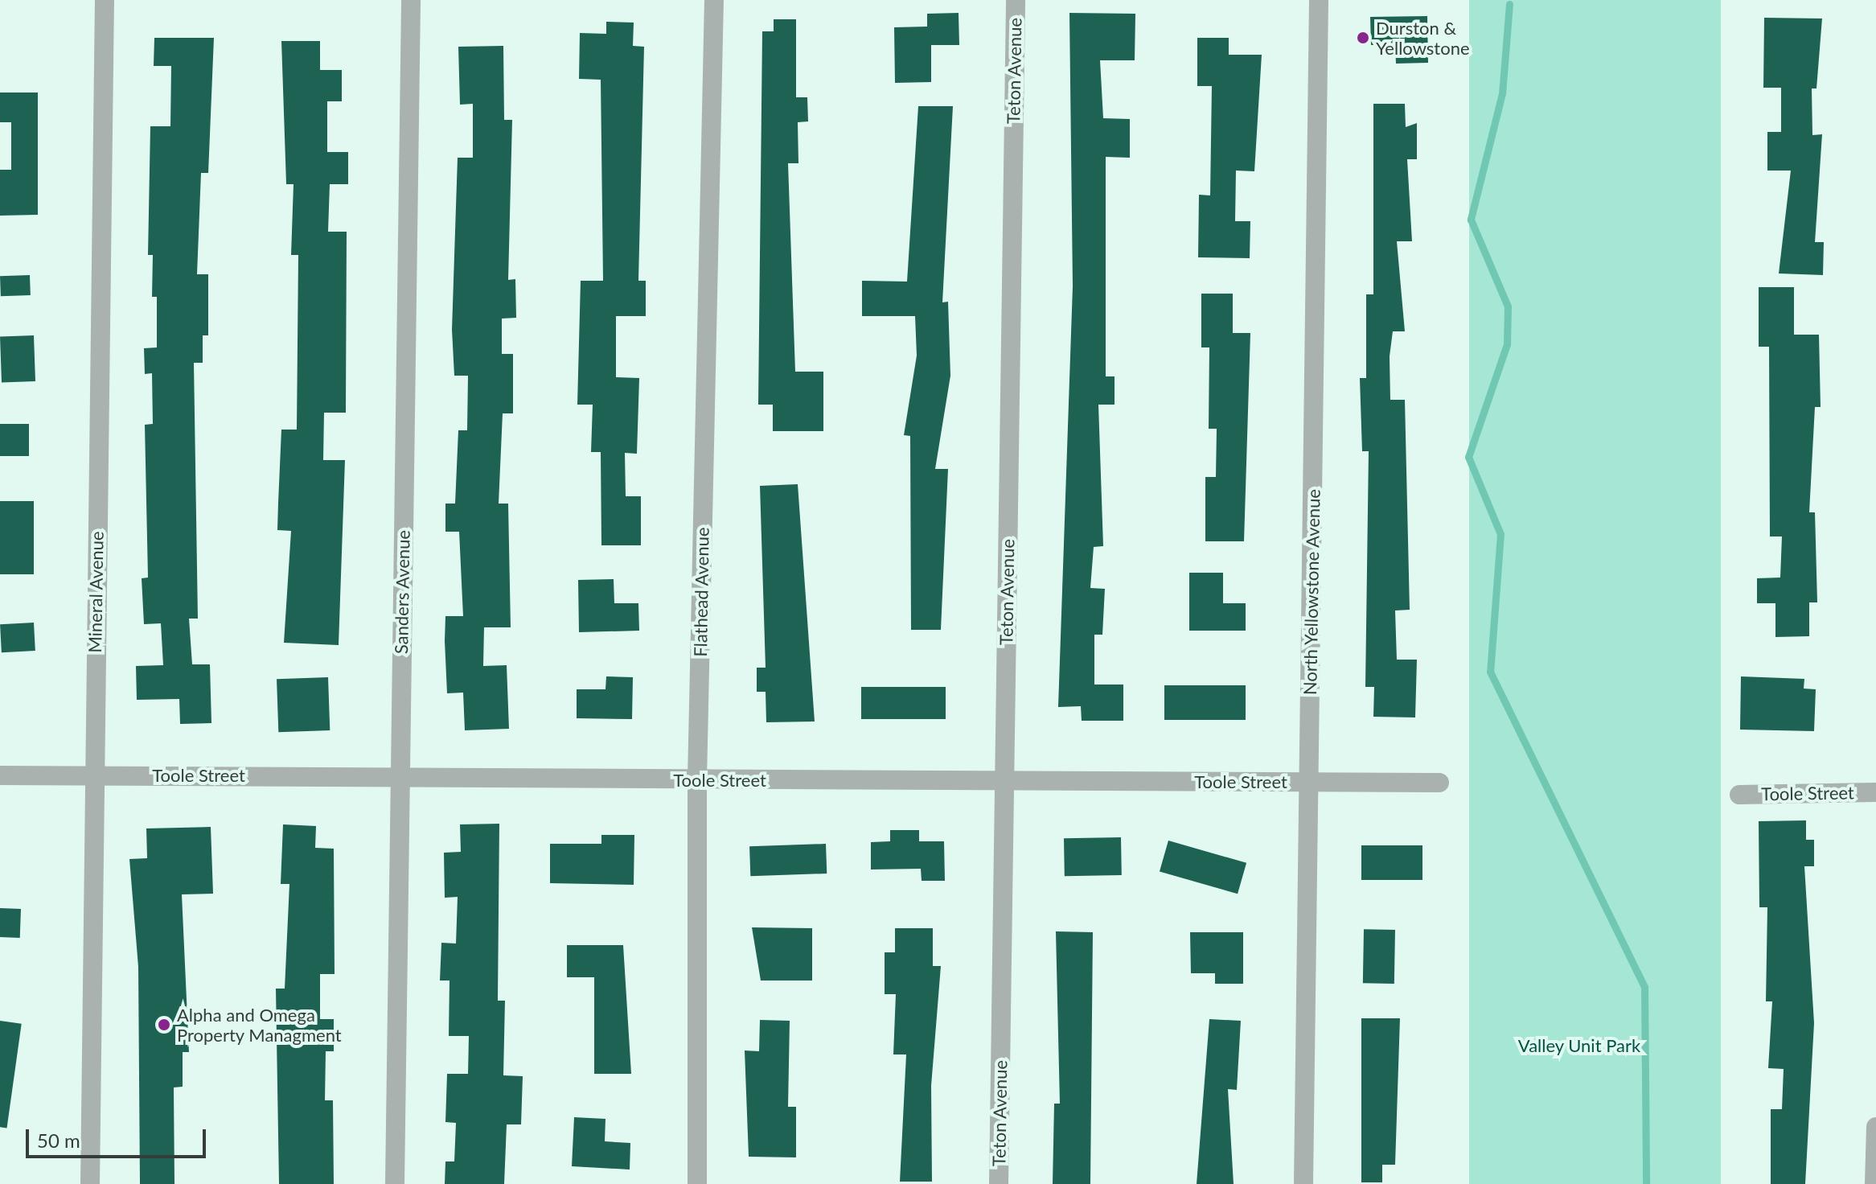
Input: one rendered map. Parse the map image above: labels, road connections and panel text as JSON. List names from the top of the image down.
{
  "streets": {
    "street": [
      "Teton Avenue",
      "Mineral Avenue",
      "Sanders Avenue",
      "Flathead Avenue",
      "North Yellowstone Avenue",
      "Toole Street"
    ]
  },
  "crossings": [
    ["Teton Avenue", "Toole Street"],
    ["Mineral Avenue", "Toole Street"],
    ["Sanders Avenue", "Toole Street"],
    ["Flathead Avenue", "Toole Street"],
    ["North Yellowstone Avenue", "Toole Street"]
  ],
  "parks": ["Valley Unit Park"],
  "places": ["Durston & Yellowstone", "Alpha and Omega Property Managment"],
  "scale_bar": "50 m"
}
